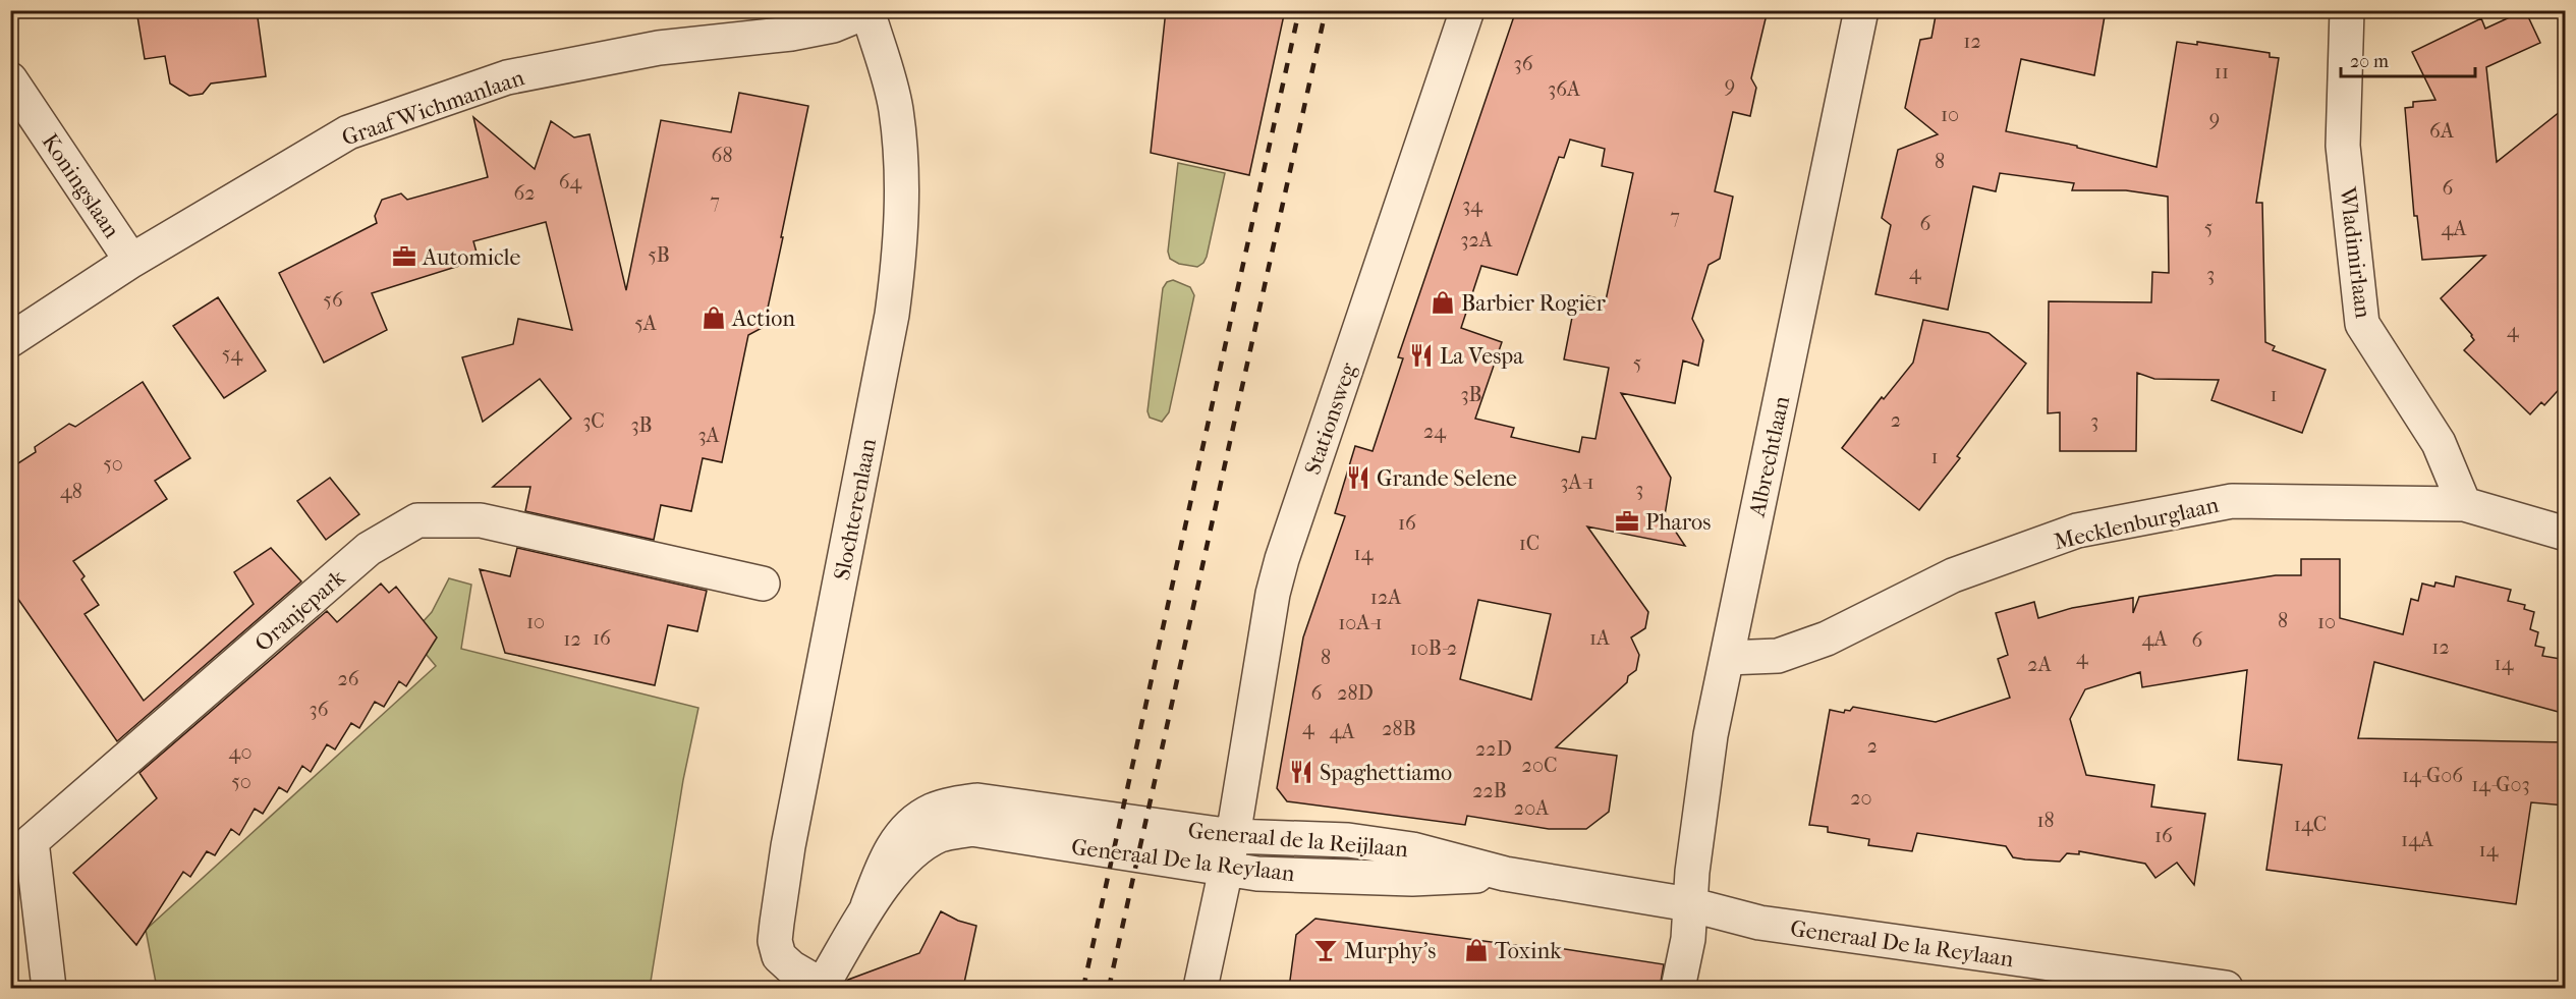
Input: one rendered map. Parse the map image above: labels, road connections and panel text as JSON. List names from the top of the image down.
{
  "streets": {
    "street": [
      "Graaf Wichmanlaan",
      "Koningslaan",
      "Wladimirlaan",
      "Stationsweg",
      "Albrechtlaan",
      "Slochterenlaan",
      "Mecklenburglaan",
      "Oranjepark",
      "Generaal de la Reijlaan",
      "Generaal De la Reylaan"
    ]
  },
  "crossings": [
    ["Graaf Wichmanlaan", "Koningslaan"],
    ["Graaf Wichmanlaan", "Slochterenlaan"],
    ["Wladimirlaan", "Mecklenburglaan"],
    ["Stationsweg", "Generaal de la Reijlaan"],
    ["Stationsweg", "Generaal De la Reylaan"],
    ["Albrechtlaan", "Mecklenburglaan"],
    ["Albrechtlaan", "Generaal de la Reijlaan"],
    ["Albrechtlaan", "Generaal De la Reylaan"],
    ["Generaal de la Reijlaan", "Generaal De la Reylaan"]
  ],
  "places": {
    "office": ["Automicle", "Pharos"],
    "shop": ["Barbier Rogier", "Action", "Toxink"],
    "restaurant": ["La Vespa", "Grande Selene", "Spaghettiamo"],
    "bar": ["Murphy's"]
  },
  "house_numbers": [
    "12",
    "36",
    "11",
    "9",
    "36A",
    "10",
    "9",
    "6A",
    "68",
    "8",
    "64",
    "6",
    "62",
    "7",
    "34",
    "7",
    "6",
    "5",
    "4A",
    "32A",
    "5B",
    "4",
    "3",
    "56",
    "5A",
    "4",
    "54",
    "5",
    "3B",
    "1",
    "2",
    "3C",
    "3",
    "3B",
    "24",
    "3A",
    "1",
    "50",
    "3A-1",
    "3",
    "48",
    "16",
    "1C",
    "14",
    "12A",
    "8",
    "10",
    "10",
    "10A-1",
    "16",
    "1A",
    "12",
    "4A",
    "6",
    "12",
    "10B-2",
    "8",
    "4",
    "14",
    "2A",
    "26",
    "6",
    "28D",
    "36",
    "4",
    "28B",
    "4A",
    "2",
    "22D",
    "40",
    "20C",
    "14-G06",
    "50",
    "14-G03",
    "22B",
    "20",
    "20A",
    "18",
    "14C",
    "16",
    "14A",
    "14"
  ],
  "scale_bar": "20 m"
}
